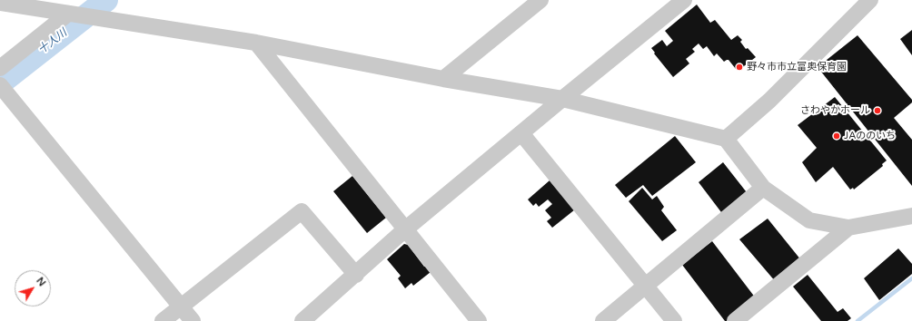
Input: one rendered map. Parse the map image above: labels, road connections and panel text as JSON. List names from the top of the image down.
{
  "water": ["十人川"],
  "places": ["野々市市立富奥保育園", "さわやかホール", "JAののいち"],
  "north": "top right"
}
